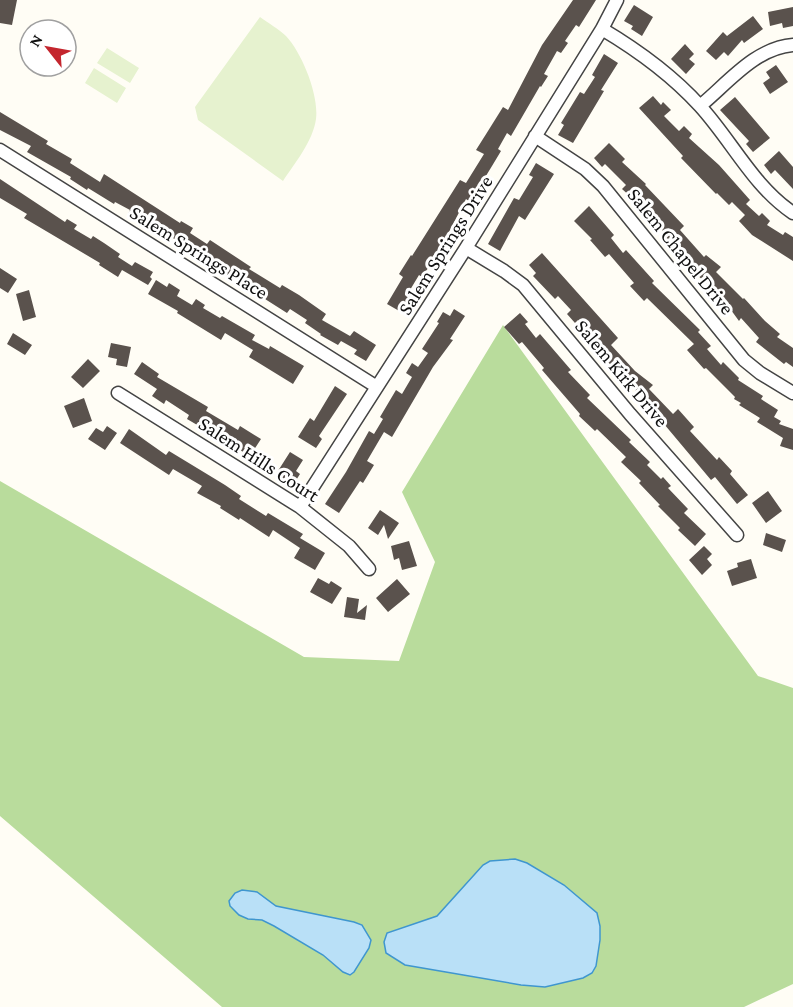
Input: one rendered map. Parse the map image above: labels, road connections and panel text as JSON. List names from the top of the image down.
{
  "streets": {
    "street": [
      "Salem Springs Drive",
      "Salem Chapel Drive",
      "Salem Springs Place",
      "Salem Kirk Drive",
      "Salem Hills Court"
    ]
  },
  "crossings": [
    ["Salem Springs Drive", "Salem Chapel Drive"],
    ["Salem Springs Drive", "Salem Springs Place"],
    ["Salem Springs Drive", "Salem Kirk Drive"],
    ["Salem Springs Drive", "Salem Hills Court"]
  ],
  "north": "top left"
}
